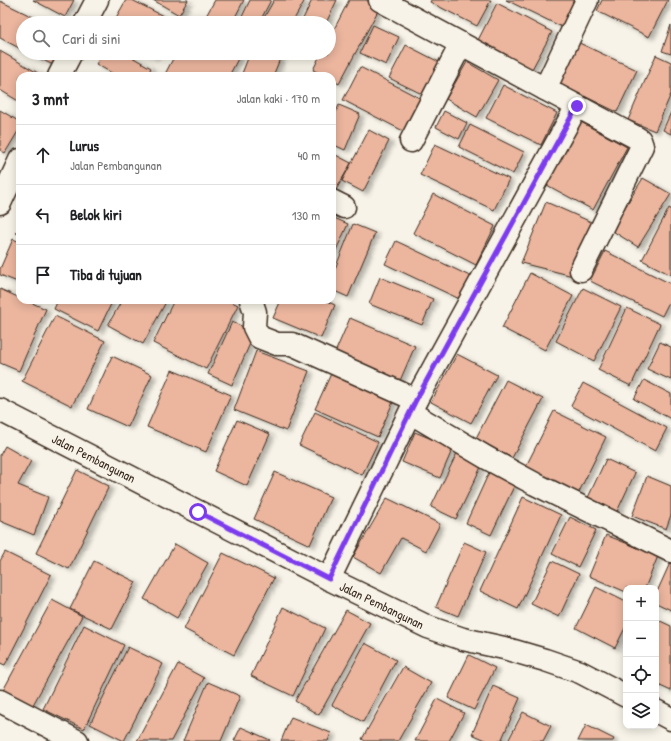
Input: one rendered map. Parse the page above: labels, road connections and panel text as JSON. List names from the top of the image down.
{
  "streets": {
    "street": ["Jalan Pembangunan"]
  },
  "page": {
    "search": "Cari di sini",
    "heading": ["3 mnt", "Jalan kaki · 170 m"],
    "list": [
      ["Lurus", "Jalan Pembangunan", "40 m"],
      ["Belok kiri", "130 m"],
      "Tiba di tujuan"
    ],
    "map_buttons": ["+", "−"]
  }
}
